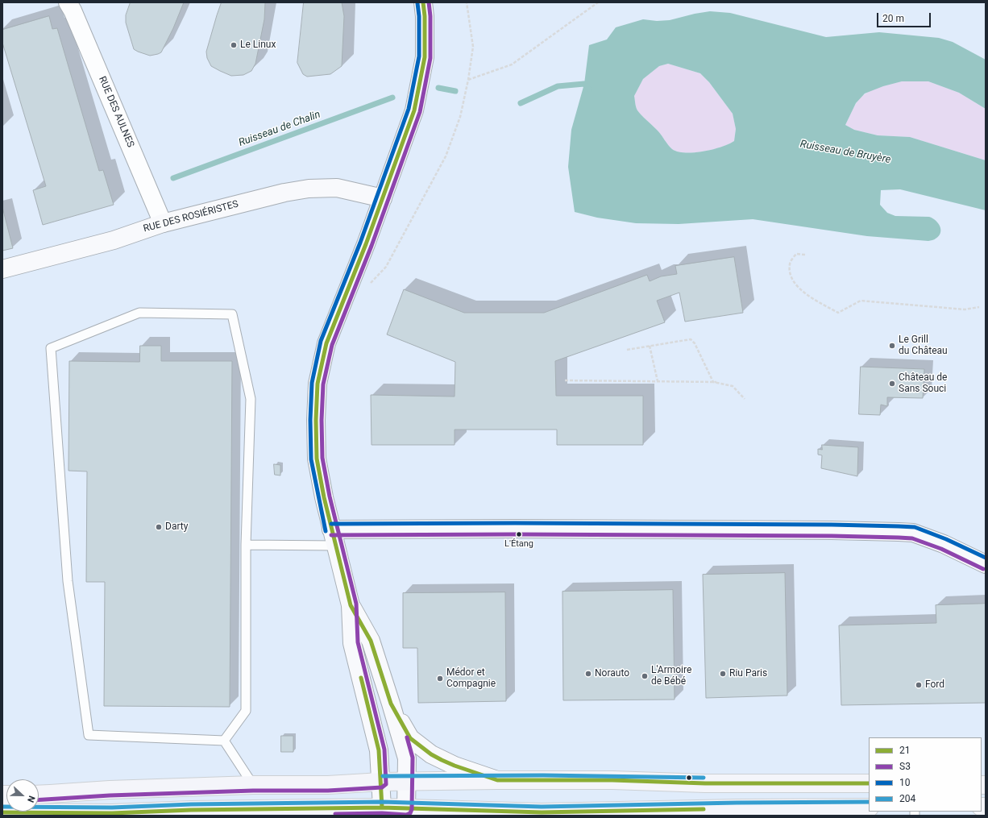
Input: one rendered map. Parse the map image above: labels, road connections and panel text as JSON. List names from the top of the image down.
{
  "streets": {
    "main road": ["RUE DES ROSIÉRISTES"],
    "street": ["RUE DES AULNES"]
  },
  "crossings": [
    ["RUE DES AULNES", "RUE DES ROSIÉRISTES"]
  ],
  "water": ["Ruisseau de Chalin", "Ruisseau de Bruyère"],
  "places": [
    "Le Linux",
    "Le Grill du Château",
    "Château de Sans Souci",
    "Darty",
    "L'Étang",
    "Norauto",
    "Riu Paris",
    "L'Armoire de Bébé",
    "Médor et Compagnie",
    "Ford"
  ],
  "lines": [
    "transit line 21",
    "transit line S3",
    "transit line 10",
    "transit line 204"
  ],
  "legend": [
    "21",
    "S3",
    "10",
    "204"
  ],
  "scale_bar": "20 m",
  "north": "right"
}
